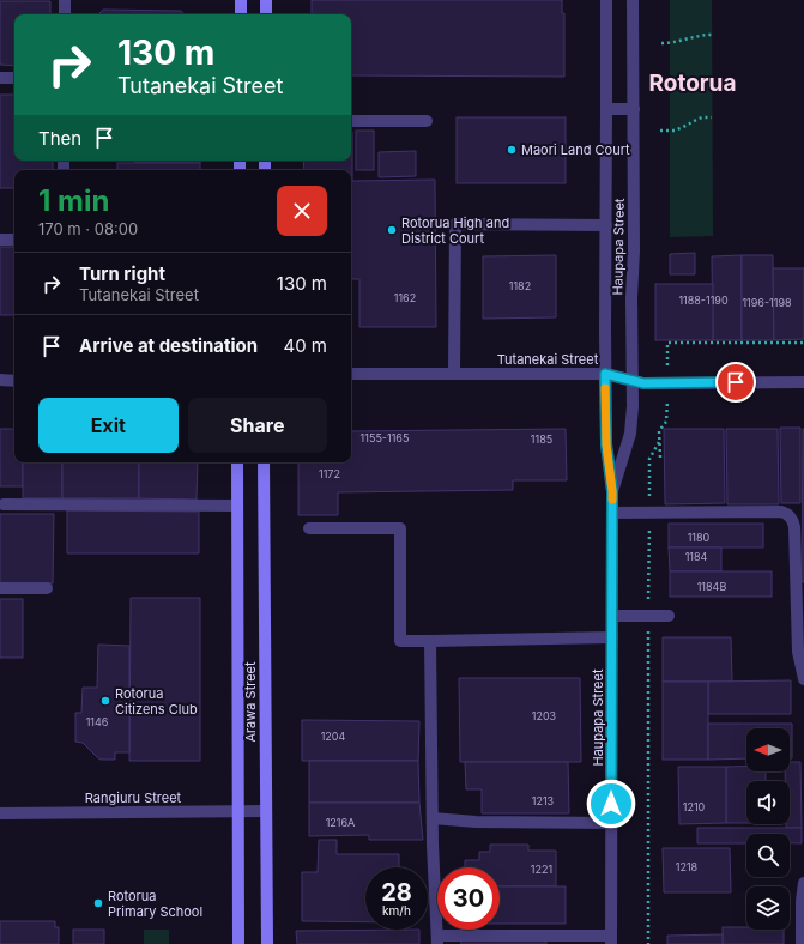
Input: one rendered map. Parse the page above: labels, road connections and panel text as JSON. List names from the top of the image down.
{
  "streets": {
    "main road": ["Arawa Street"],
    "street": ["Haupapa Street", "Tutanekai Street", "Rangiuru Street"]
  },
  "crossings": [
    ["Haupapa Street", "Tutanekai Street"],
    ["Arawa Street", "Rangiuru Street"]
  ],
  "districts": ["Rotorua"],
  "places": [
    "Maori Land Court",
    "Rotorua High and District Court",
    "Rotorua Citizens Club",
    "Rotorua Primary School"
  ],
  "house_numbers": [
    "1182",
    "1162",
    "1188-1190",
    "1196-1198",
    "1155-1165",
    "1185",
    "1172",
    "1180",
    "1184",
    "1184B",
    "1203",
    "1146",
    "1204",
    "1213",
    "1210",
    "1216A",
    "1218",
    "1221"
  ],
  "north": "left",
  "page": {
    "turn": ["130 m", "Tutanekai Street"],
    "then": "Then",
    "heading": ["1 min", "170 m · 08:00"],
    "list": [
      {
        "name": "Turn right",
        "note": "Tutanekai Street",
        "value": "130 m"
      },
      {
        "name": "Arrive at destination",
        "value": "40 m"
      }
    ],
    "buttons": ["Exit", "Share"],
    "speed": "28 km/h",
    "limit": "30"
  }
}
